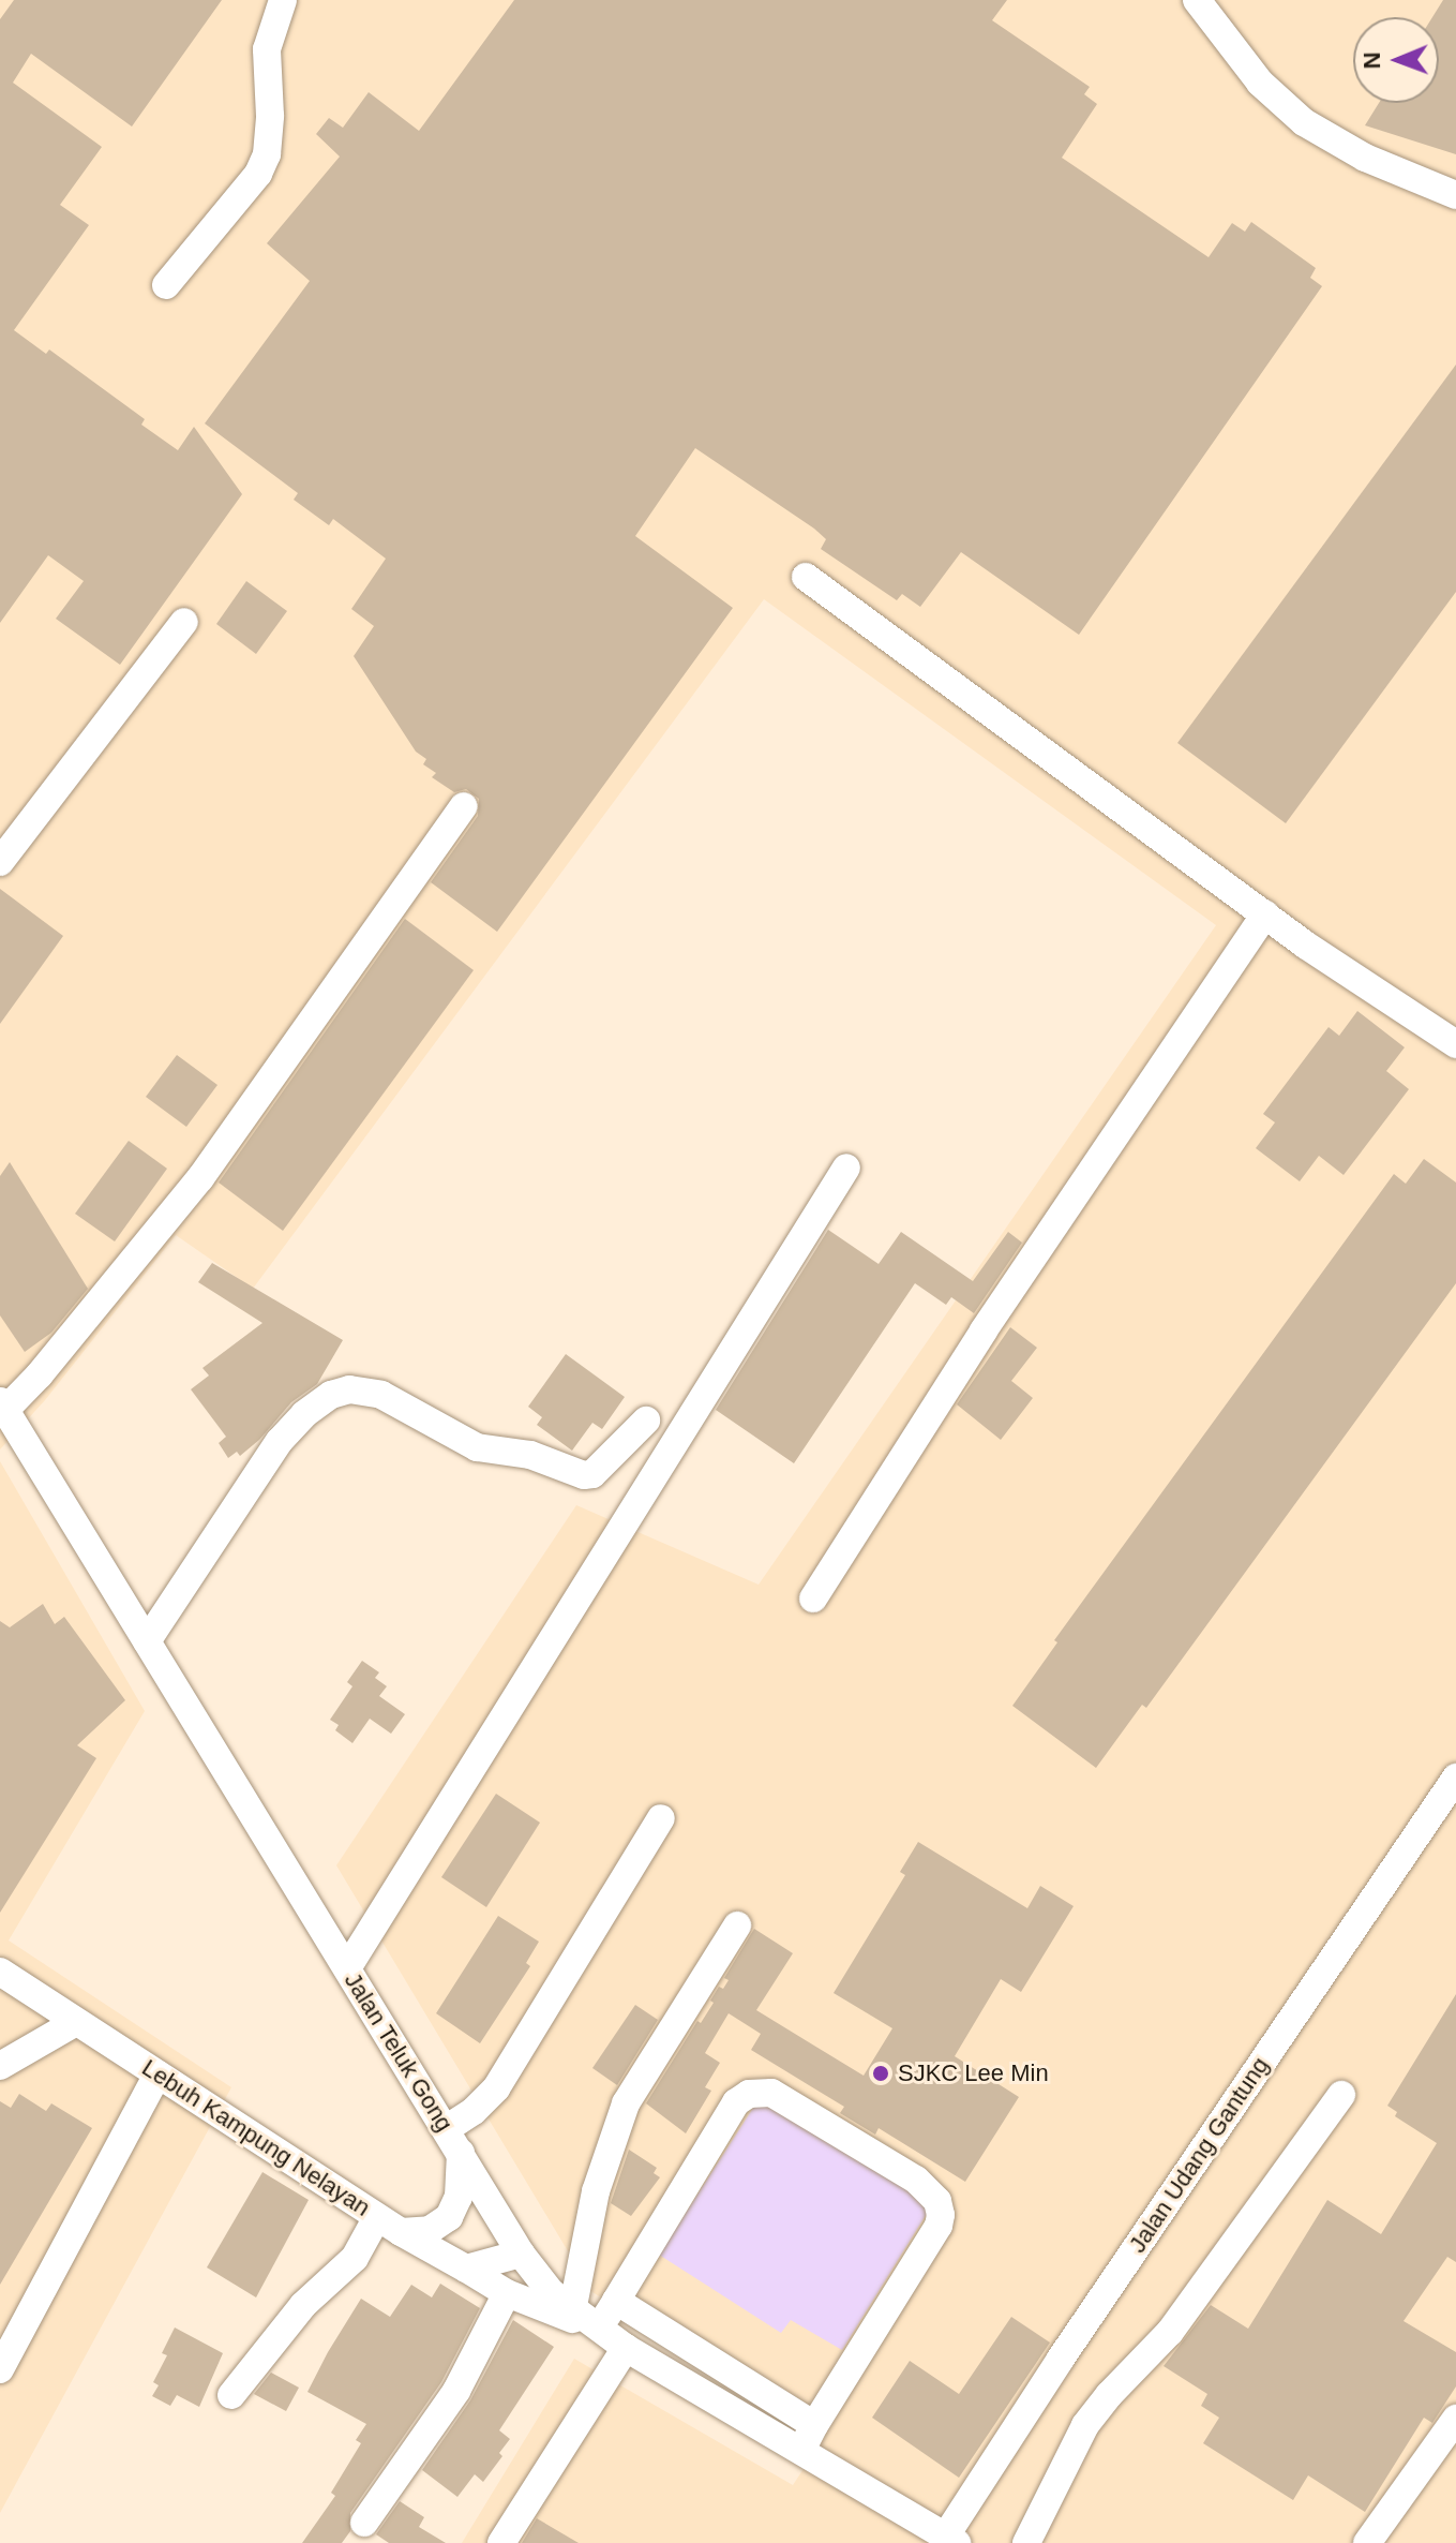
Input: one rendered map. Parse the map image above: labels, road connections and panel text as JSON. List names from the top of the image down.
{
  "streets": {
    "street": ["Jalan Teluk Gong", "Lebuh Kampung Nelayan", "Jalan Udang Gantung"]
  },
  "crossings": [
    ["Jalan Teluk Gong", "Lebuh Kampung Nelayan"],
    ["Jalan Teluk Gong", "Jalan Udang Gantung"]
  ],
  "places": ["SJKC Lee Min"],
  "north": "left"
}
